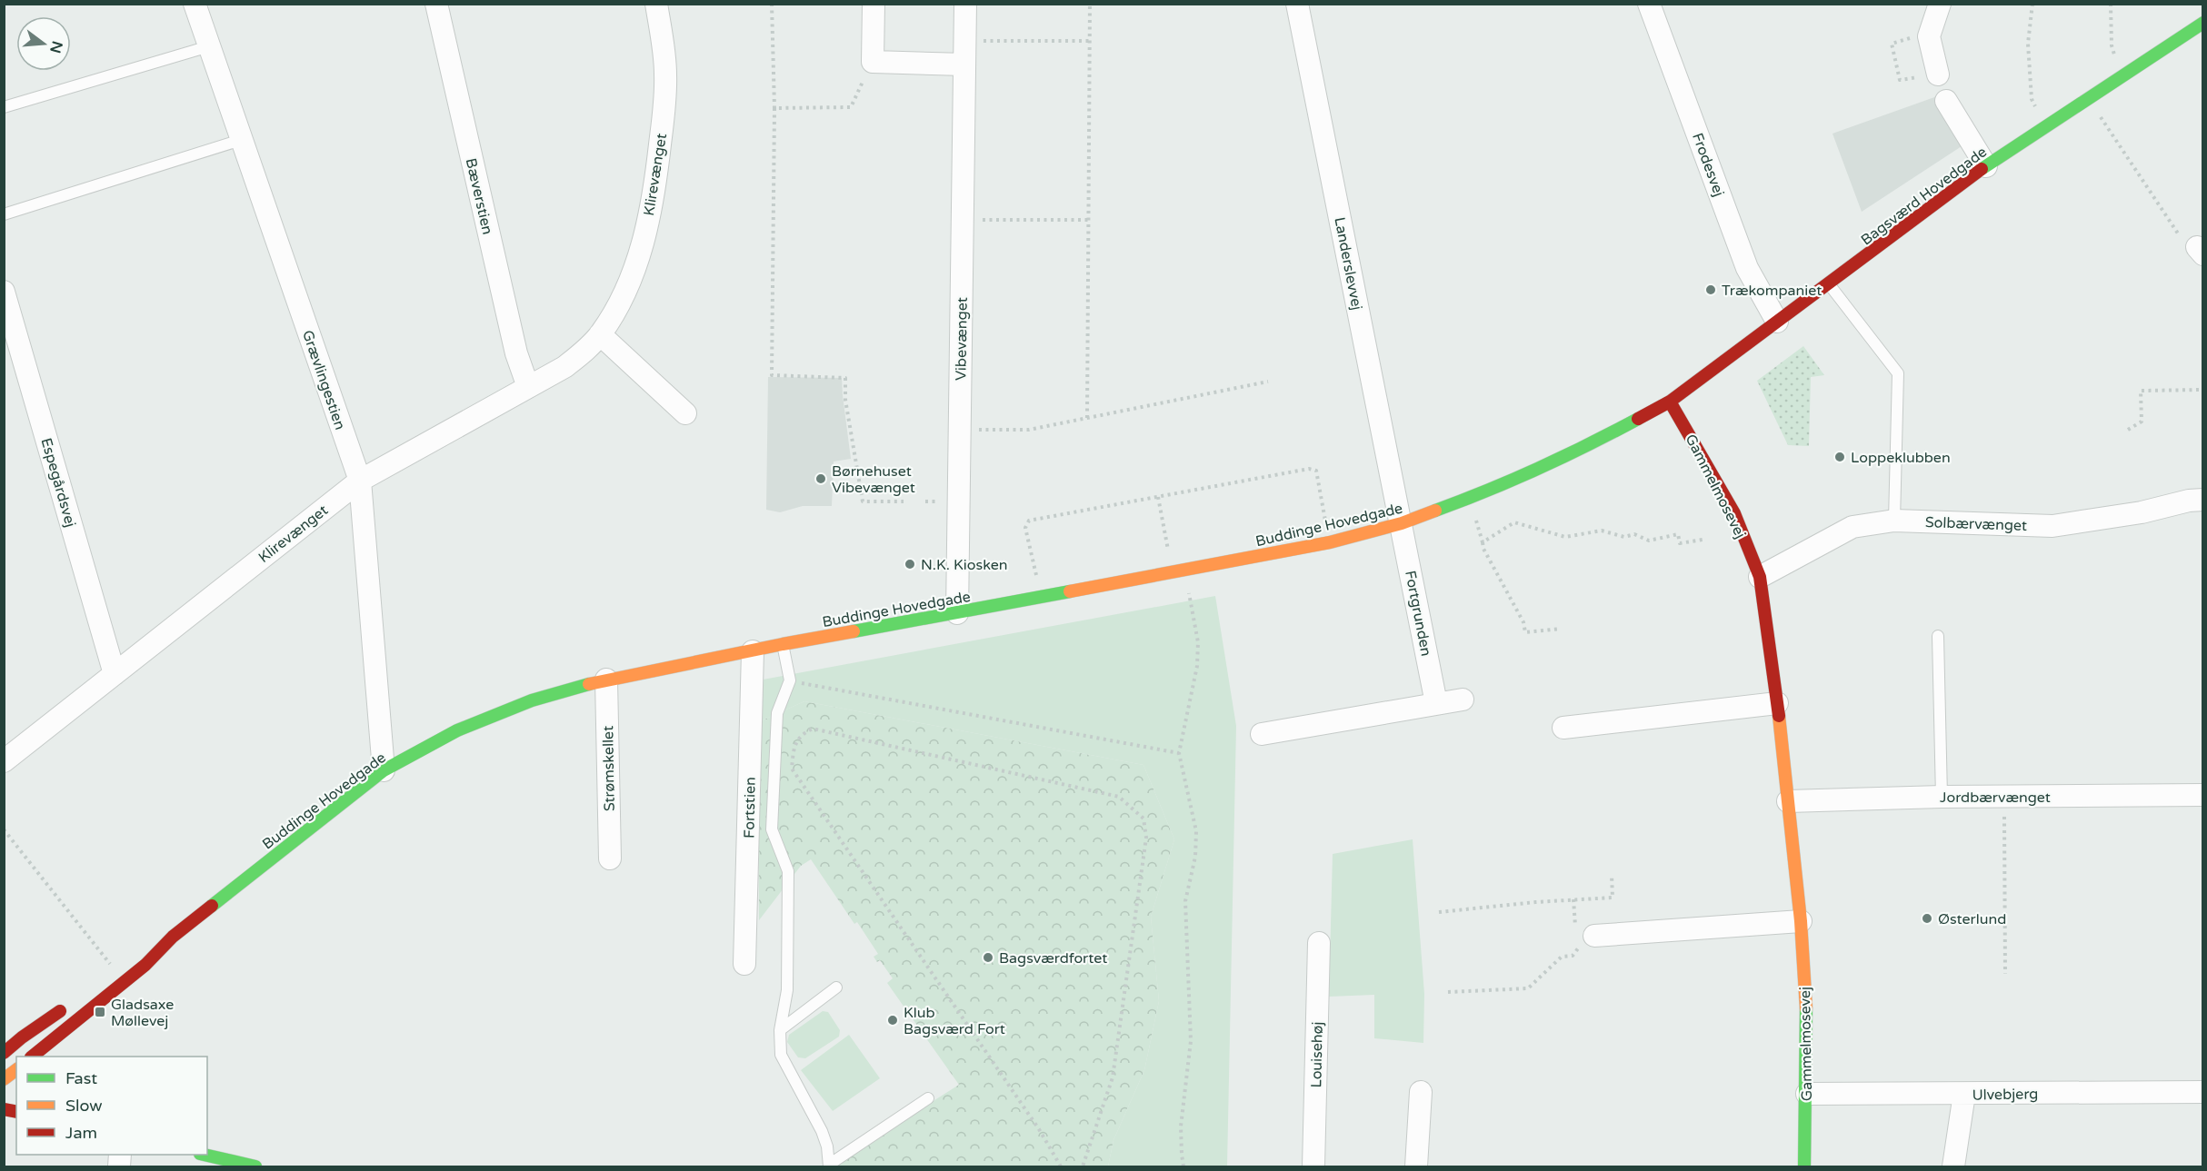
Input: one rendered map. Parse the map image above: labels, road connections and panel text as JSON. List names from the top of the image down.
{
  "streets": {
    "street": [
      "Frodesvej",
      "Klirevænget",
      "Bagsværd Hovedgade",
      "Bæverstien",
      "Landerslevvej",
      "Vibevænget",
      "Grævlingestien",
      "Espegårdsvej",
      "Gammelmosevej",
      "Solbærvænget",
      "Buddinge Hovedgade",
      "Fortgrunden",
      "Strømskellet",
      "Jordbærvænget",
      "Fortstien",
      "Louisehøj",
      "Ulvebjerg"
    ]
  },
  "crossings": [
    ["Frodesvej", "Bagsværd Hovedgade"],
    ["Klirevænget", "Bæverstien"],
    ["Klirevænget", "Grævlingestien"],
    ["Klirevænget", "Espegårdsvej"],
    ["Bagsværd Hovedgade", "Gammelmosevej"],
    ["Bagsværd Hovedgade", "Buddinge Hovedgade"],
    ["Landerslevvej", "Buddinge Hovedgade"],
    ["Landerslevvej", "Fortgrunden"],
    ["Vibevænget", "Buddinge Hovedgade"],
    ["Grævlingestien", "Buddinge Hovedgade"],
    ["Gammelmosevej", "Solbærvænget"],
    ["Gammelmosevej", "Buddinge Hovedgade"],
    ["Gammelmosevej", "Jordbærvænget"],
    ["Gammelmosevej", "Ulvebjerg"],
    ["Buddinge Hovedgade", "Fortgrunden"],
    ["Buddinge Hovedgade", "Strømskellet"],
    ["Buddinge Hovedgade", "Fortstien"]
  ],
  "places": {
    "other": [
      "Trækompaniet",
      "Loppeklubben",
      "Børnehuset Vibevænget",
      "N.K. Kiosken",
      "Østerlund",
      "Bagsværdfortet",
      "Klub Bagsværd Fort"
    ],
    "transit": ["Gladsaxe Møllevej"]
  },
  "legend": ["Fast", "Slow", "Jam"],
  "north": "right"
}
